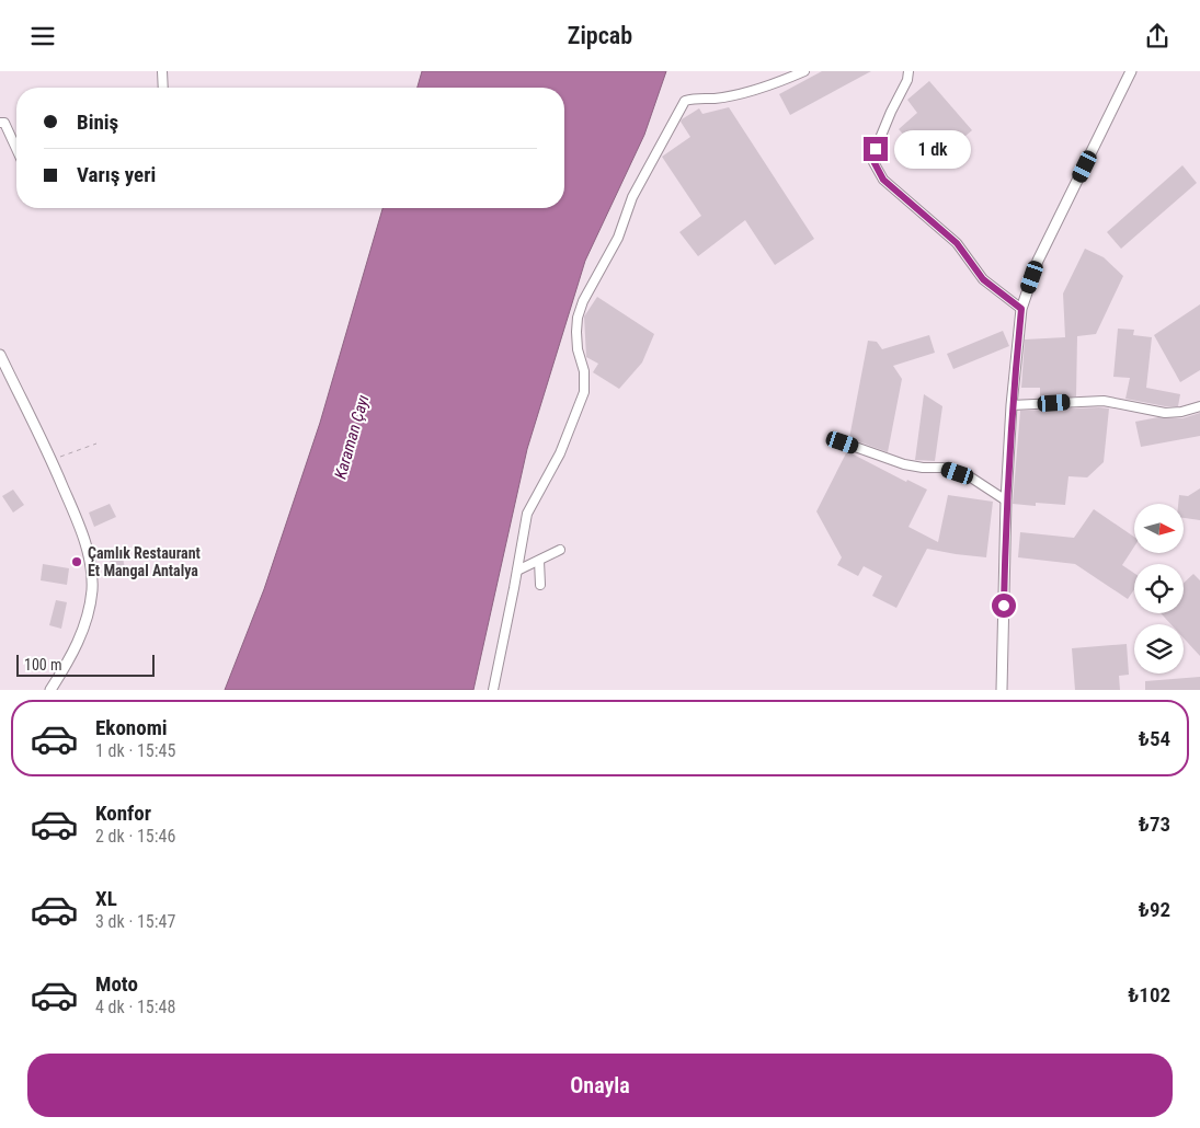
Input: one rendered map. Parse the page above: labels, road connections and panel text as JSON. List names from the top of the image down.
{
  "water": ["Karaman Çayı"],
  "places": ["Çamlık Restaurant Et Mangal Antalya"],
  "scale_bar": "100 m",
  "north": "right",
  "page": {
    "header": "Zipcab",
    "banner": ["Biniş", "Varış yeri"],
    "bubble": "1 dk",
    "scale": "100 m",
    "list": [
      {
        "name": "Ekonomi",
        "note": "1 dk · 15:45",
        "value": "₺54"
      },
      {
        "name": "Konfor",
        "note": "2 dk · 15:46",
        "value": "₺73"
      },
      {
        "name": "XL",
        "note": "3 dk · 15:47",
        "value": "₺92"
      },
      {
        "name": "Moto",
        "note": "4 dk · 15:48",
        "value": "₺102"
      }
    ],
    "buttons": "Onayla"
  }
}
